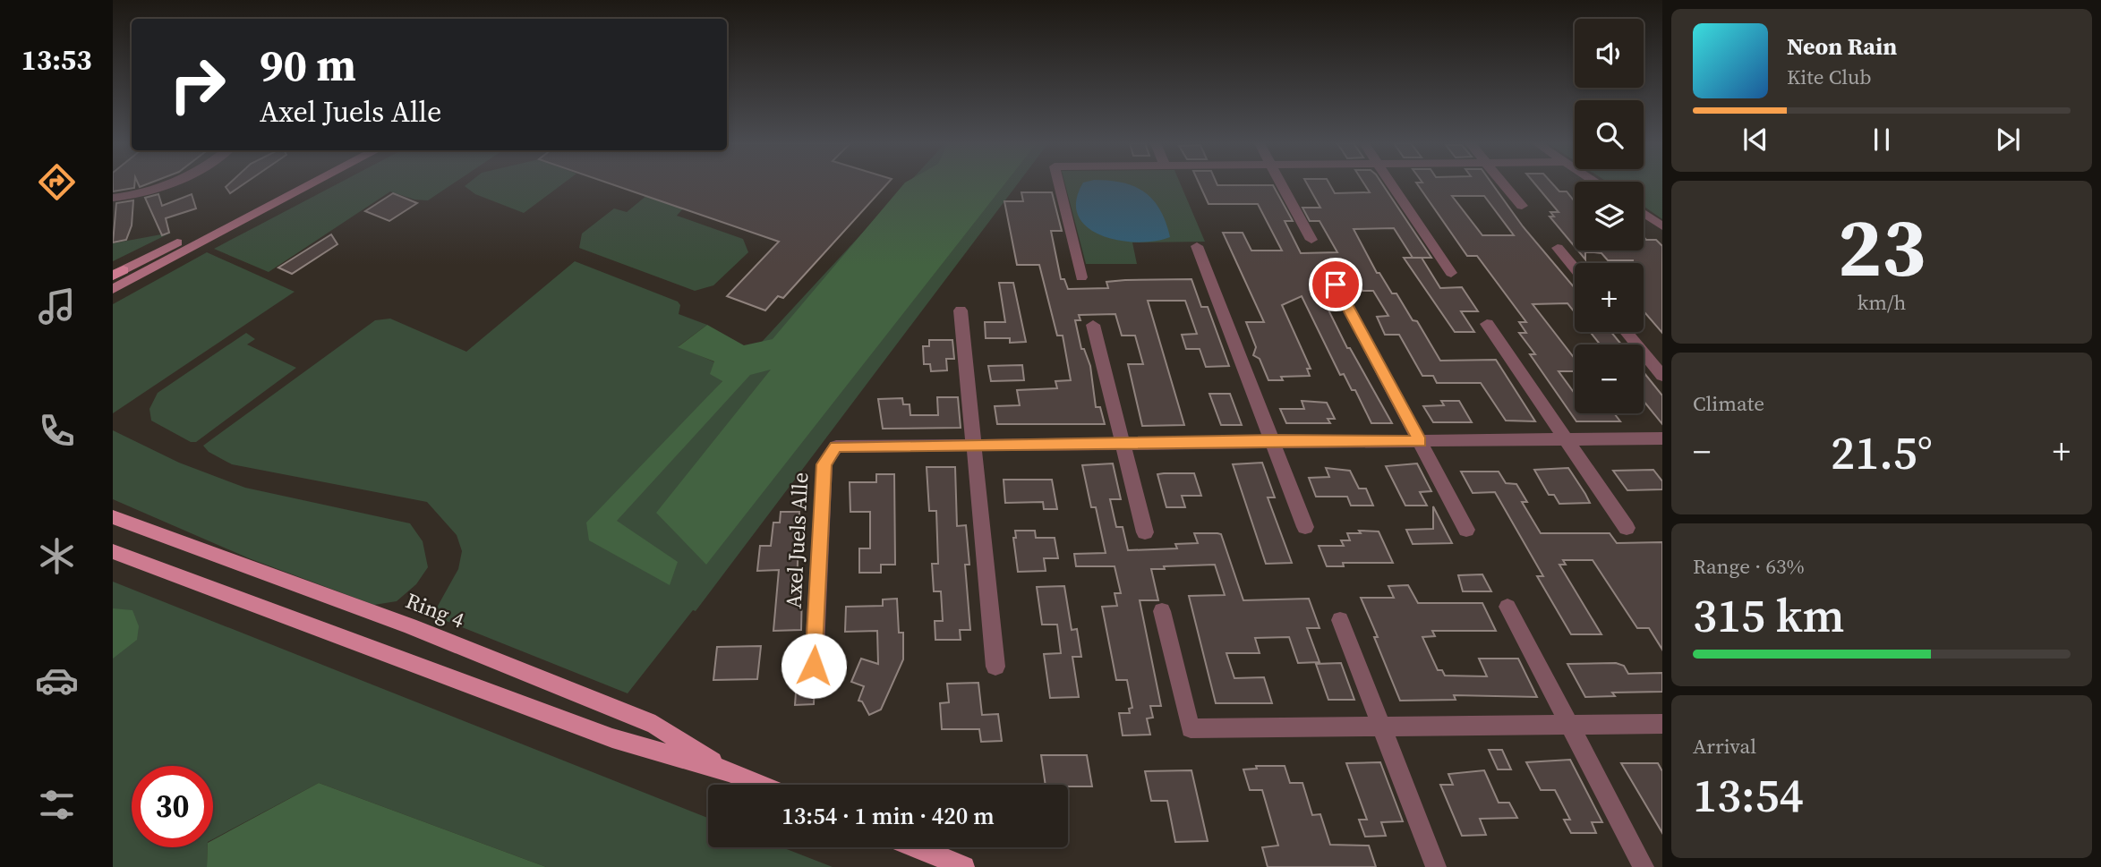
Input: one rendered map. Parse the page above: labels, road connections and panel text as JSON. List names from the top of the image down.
{
  "streets": {
    "main road": ["Ring 4"],
    "street": ["Axel Juels Alle"]
  },
  "page": {
    "tabs": "13:53",
    "map_buttons": ["+", "−"],
    "turn": ["90 m", "Axel Juels Alle"],
    "song": ["Neon Rain", "Kite Club"],
    "tile": [
      ["23", "km/h"],
      "Climate",
      ["Range · 63%", "315 km"],
      ["Arrival", "13:54"]
    ],
    "heat": ["−", "21.5°", "+"],
    "limit": "30",
    "trip": "13:54 · 1 min · 420 m"
  }
}
